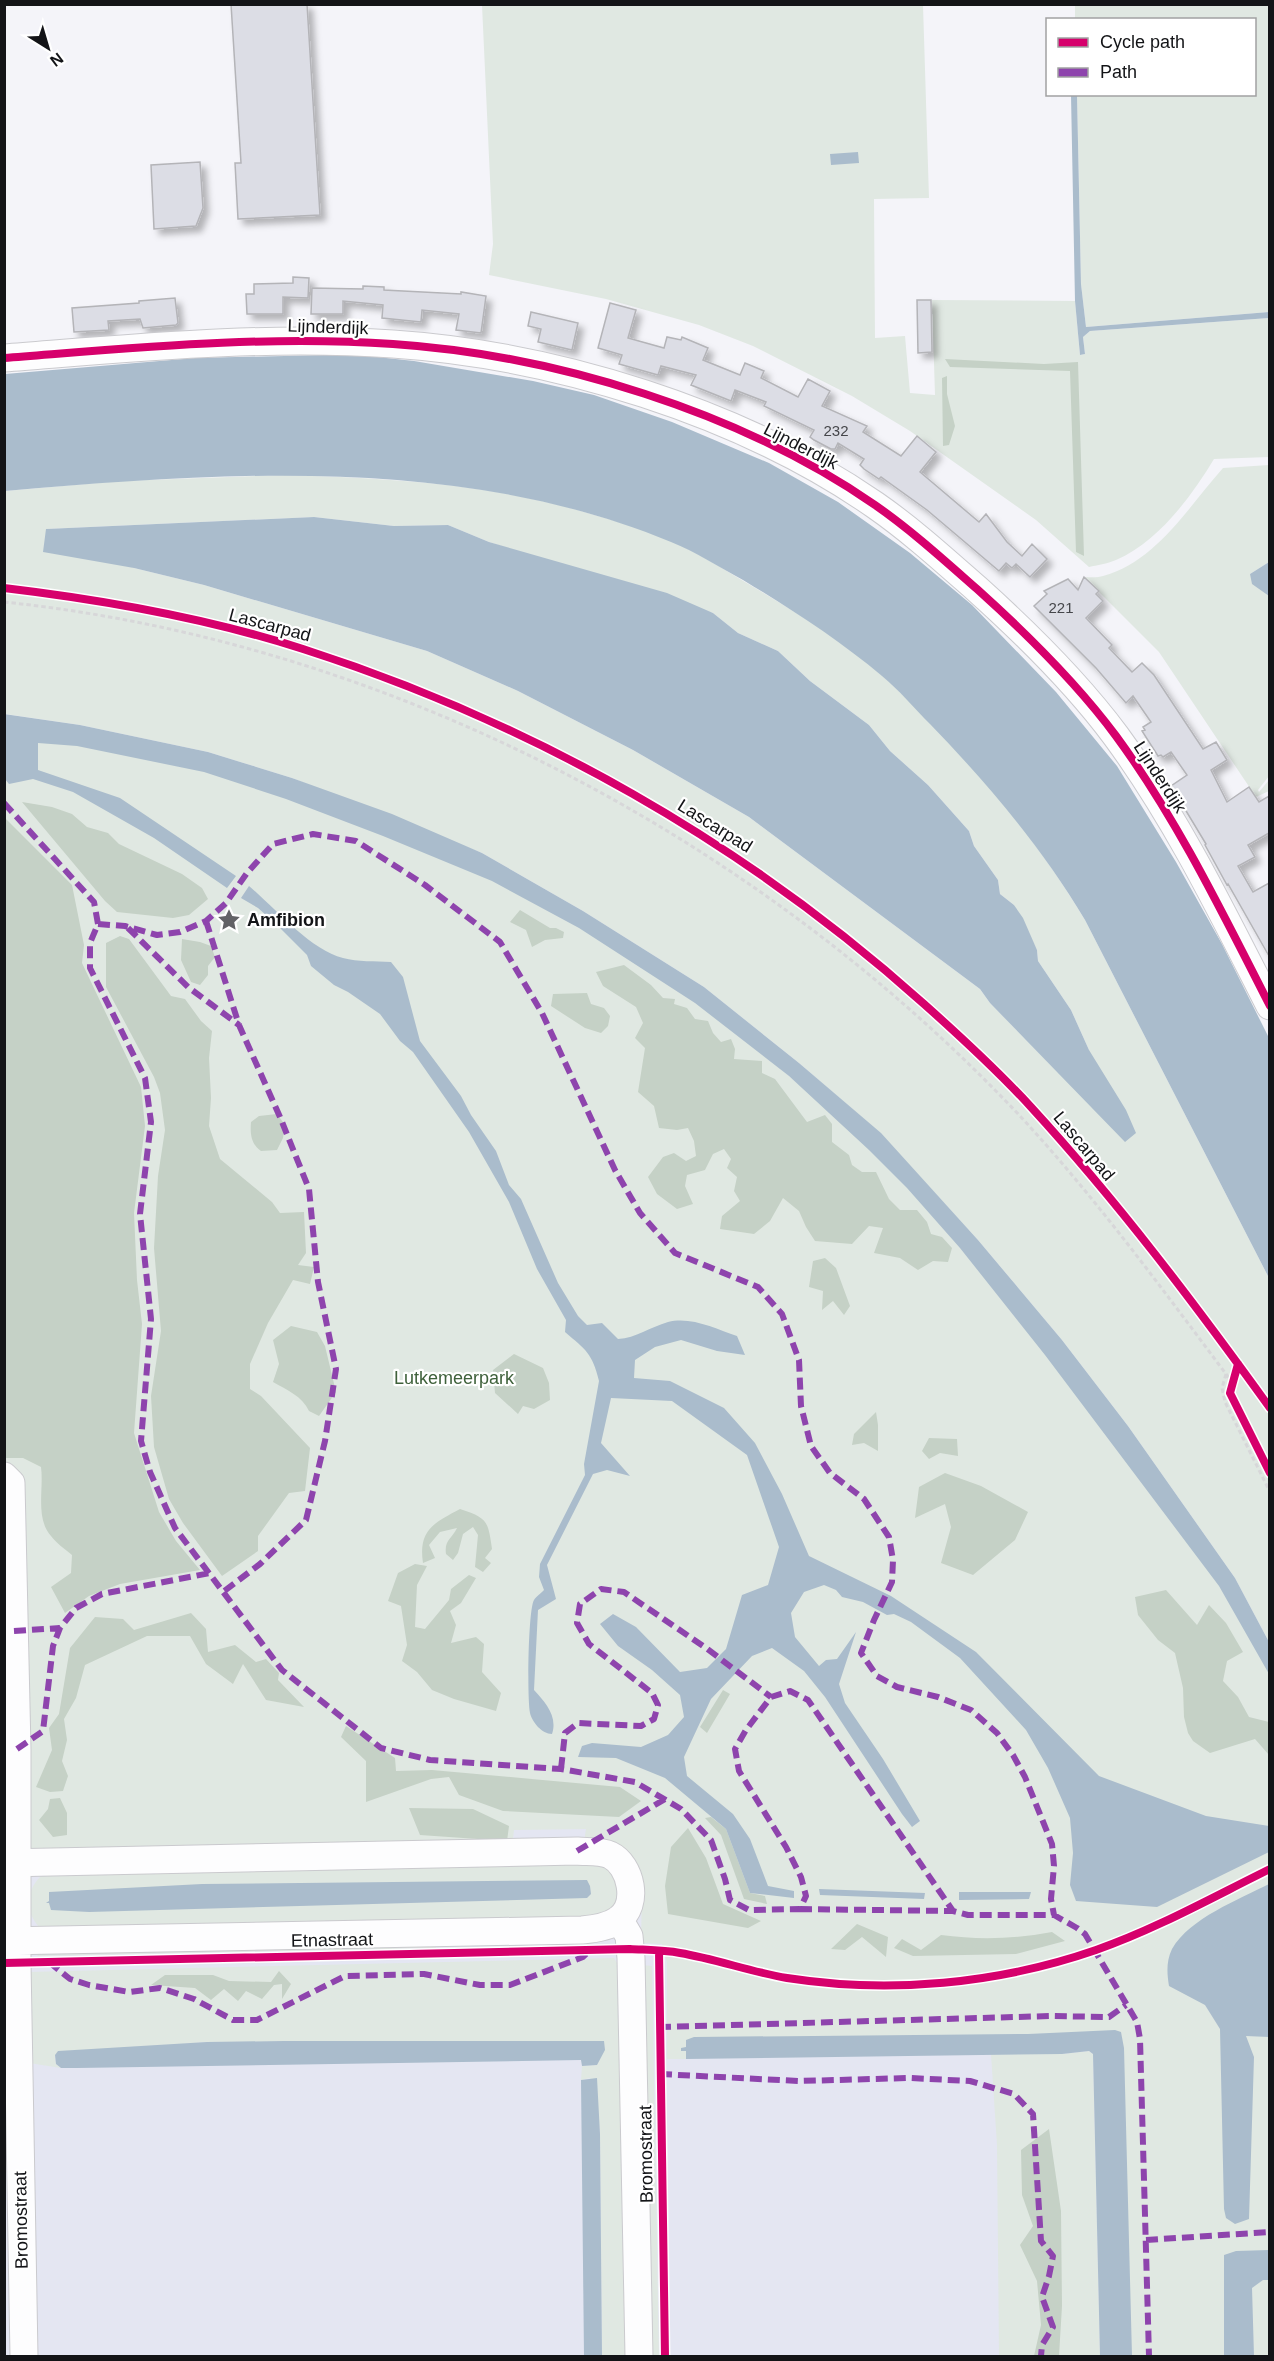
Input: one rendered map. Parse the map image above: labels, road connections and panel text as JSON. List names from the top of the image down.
{
  "streets": {
    "street": ["Lijnderdijk", "Etnastraat", "Bromostraat"],
    "cycle path": ["Lascarpad"]
  },
  "crossings": [
    ["Etnastraat", "Bromostraat"]
  ],
  "parks": ["Lutkemeerpark"],
  "places": {
    "place": ["Amfibion"]
  },
  "house_numbers": ["232", "221"],
  "legend": ["Cycle path", "Path"],
  "north": "bottom right"
}
